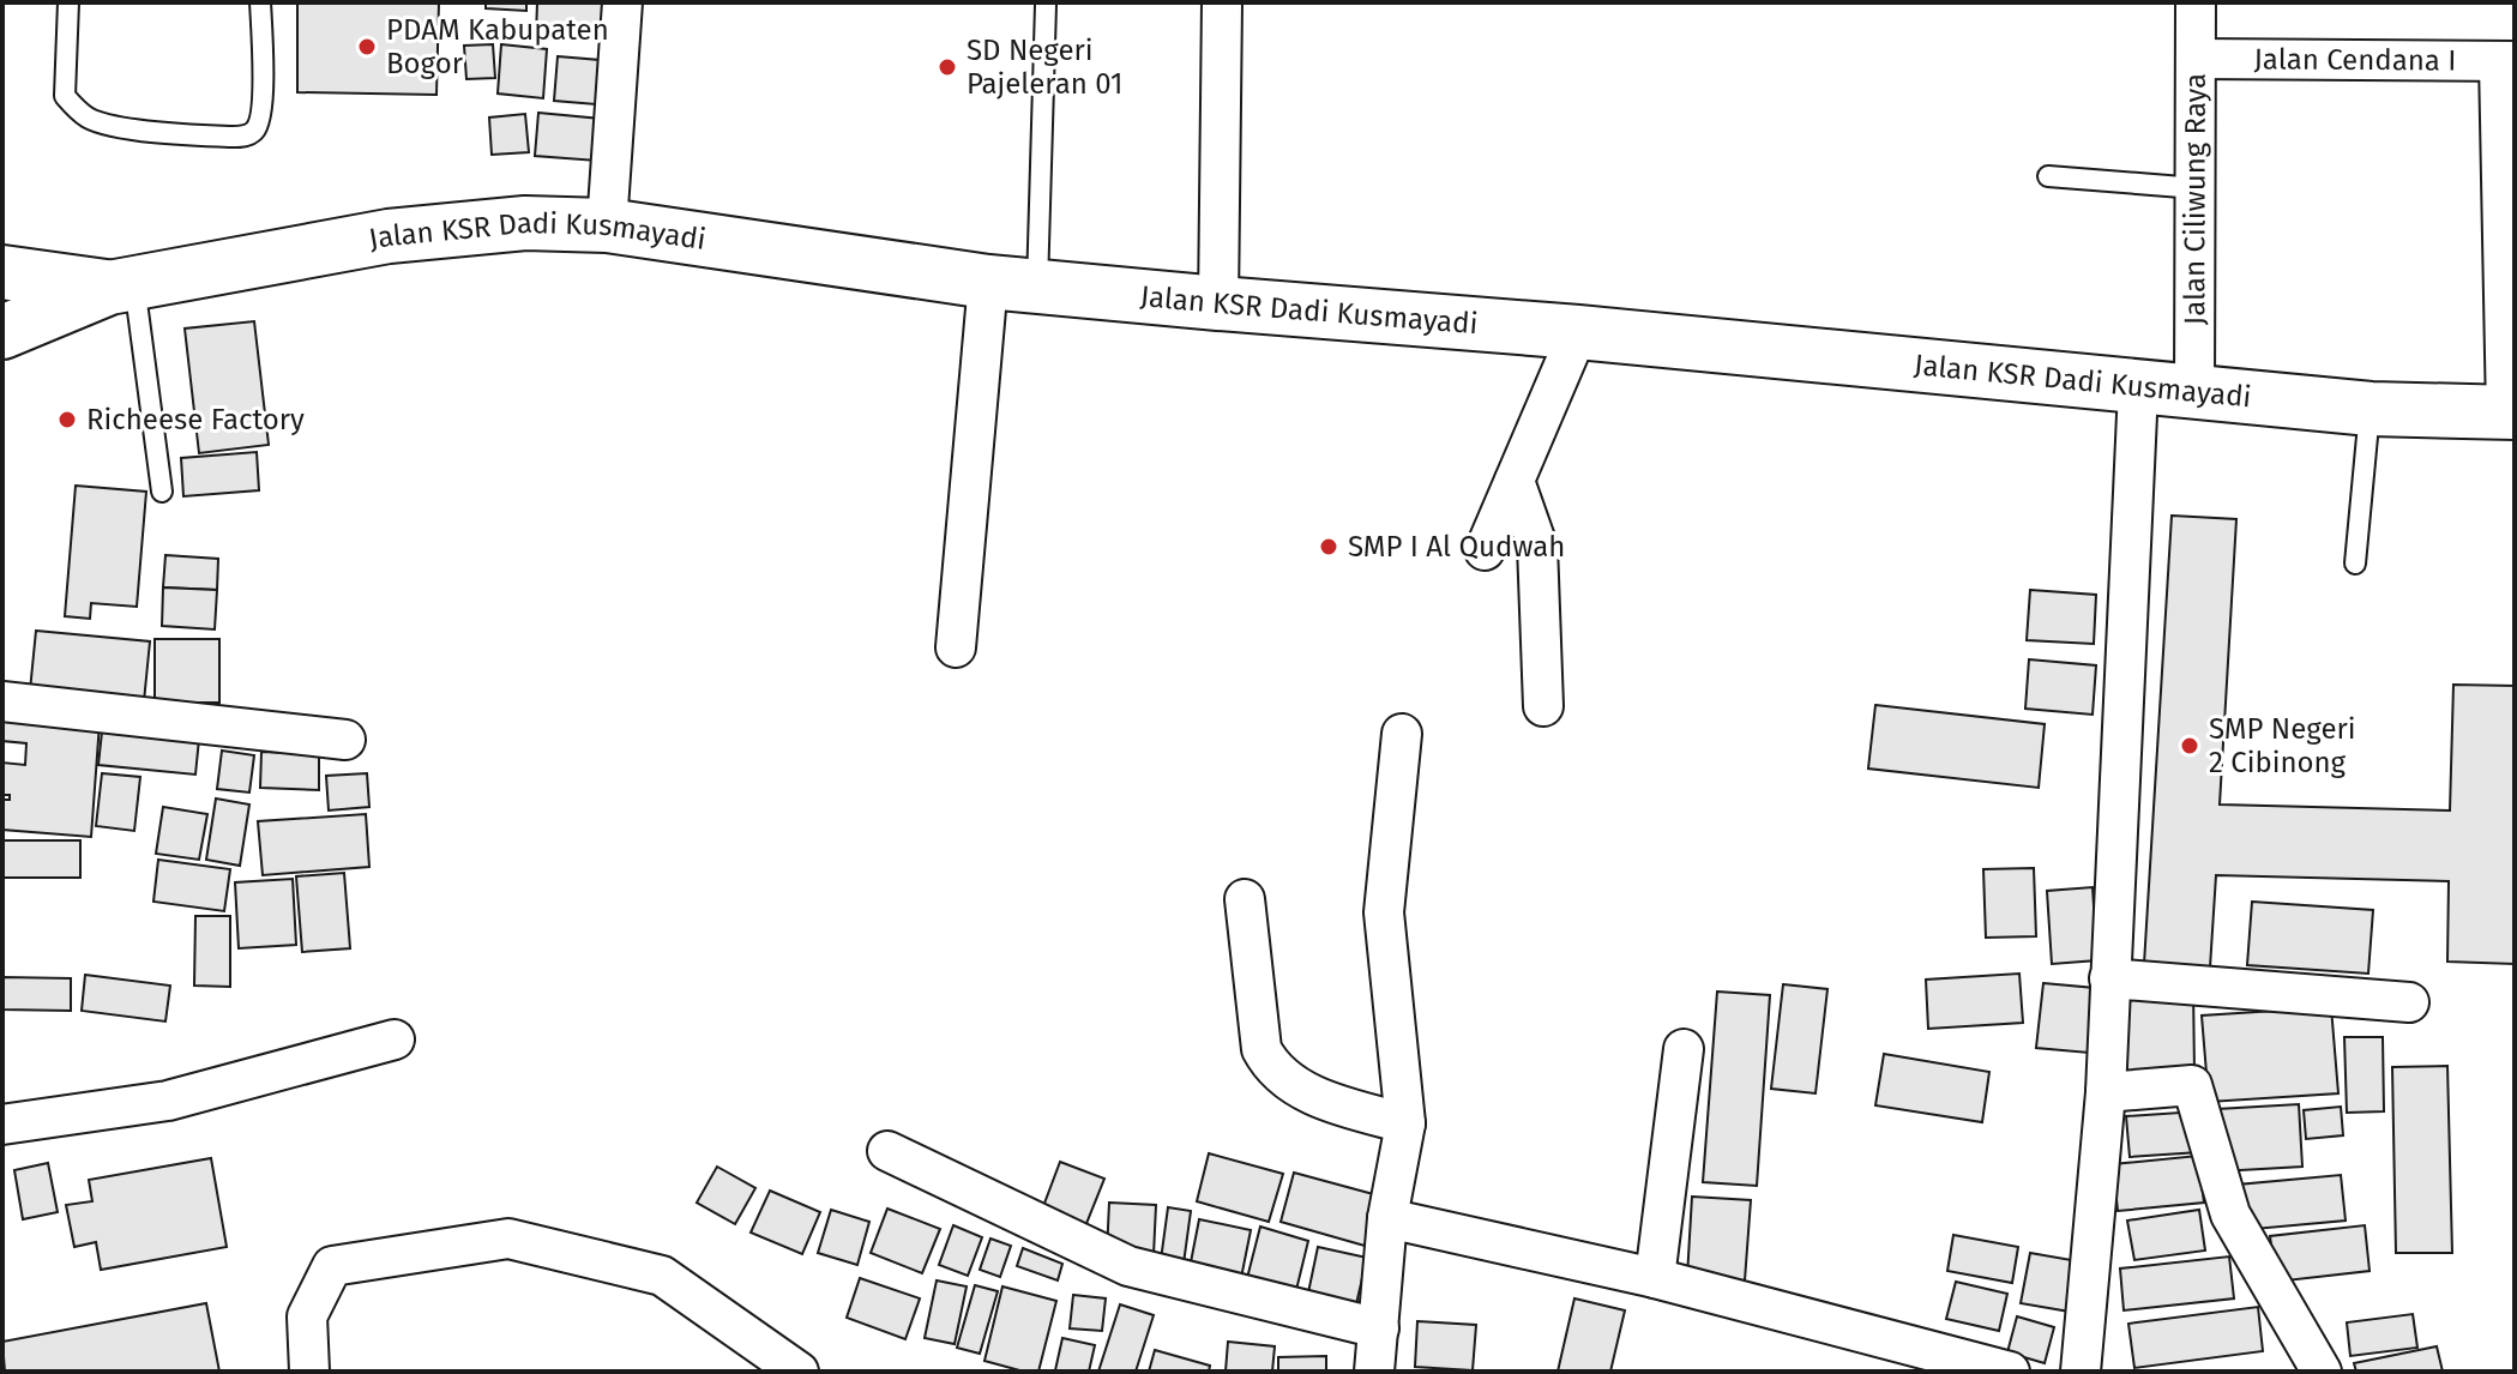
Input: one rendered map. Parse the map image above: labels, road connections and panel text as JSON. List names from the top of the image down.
{
  "streets": {
    "main road": ["Jalan KSR Dadi Kusmayadi"],
    "street": ["Jalan Cendana I", "Jalan Ciliwung Raya"]
  },
  "crossings": [
    ["Jalan Cendana I", "Jalan Ciliwung Raya"],
    ["Jalan Ciliwung Raya", "Jalan KSR Dadi Kusmayadi"]
  ],
  "places": [
    "PDAM Kabupaten Bogor",
    "SD Negeri Pajeleran 01",
    "Richeese Factory",
    "SMP I Al Qudwah",
    "SMP Negeri 2 Cibinong"
  ]
}
